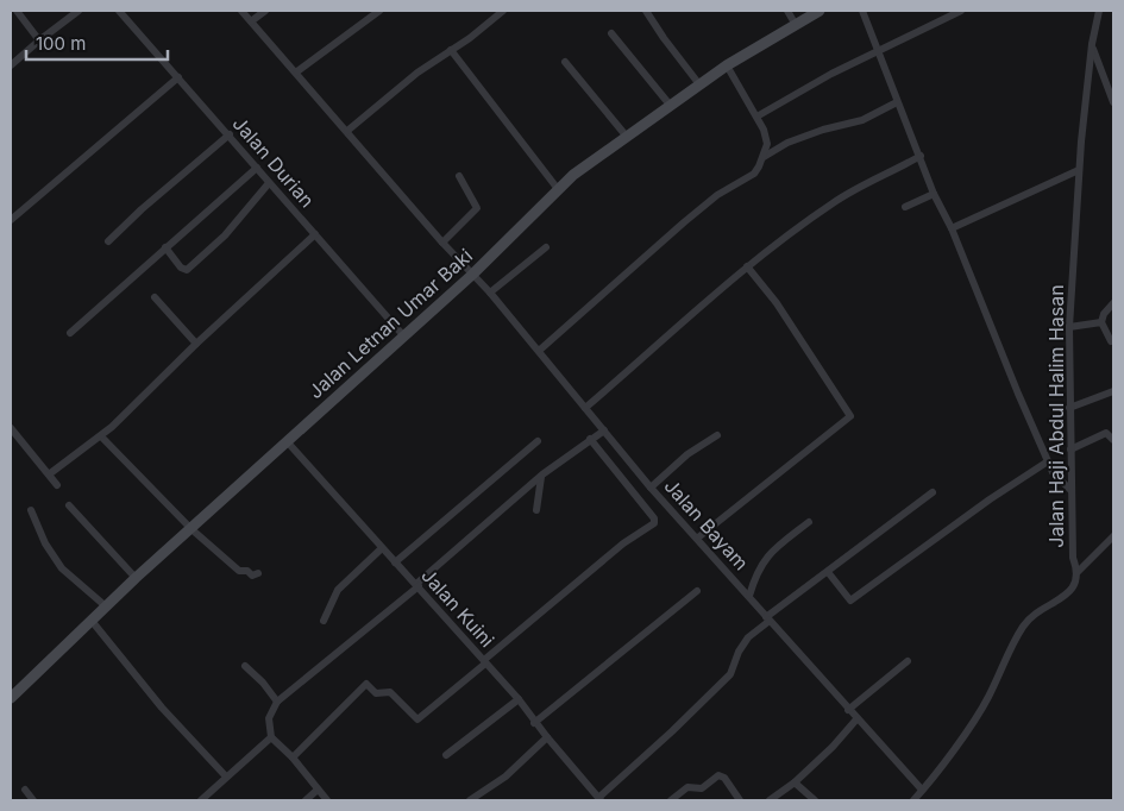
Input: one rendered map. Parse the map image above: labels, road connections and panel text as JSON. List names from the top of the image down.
{
  "streets": {
    "street": [
      "Jalan Durian",
      "Jalan Letnan Umar Baki",
      "Jalan Haji Abdul Halim Hasan",
      "Jalan Bayam",
      "Jalan Kuini"
    ]
  },
  "crossings": [
    ["Jalan Durian", "Jalan Letnan Umar Baki"],
    ["Jalan Letnan Umar Baki", "Jalan Bayam"],
    ["Jalan Letnan Umar Baki", "Jalan Kuini"],
    ["Jalan Haji Abdul Halim Hasan", "Jalan Bayam"]
  ],
  "scale_bar": "100 m"
}
